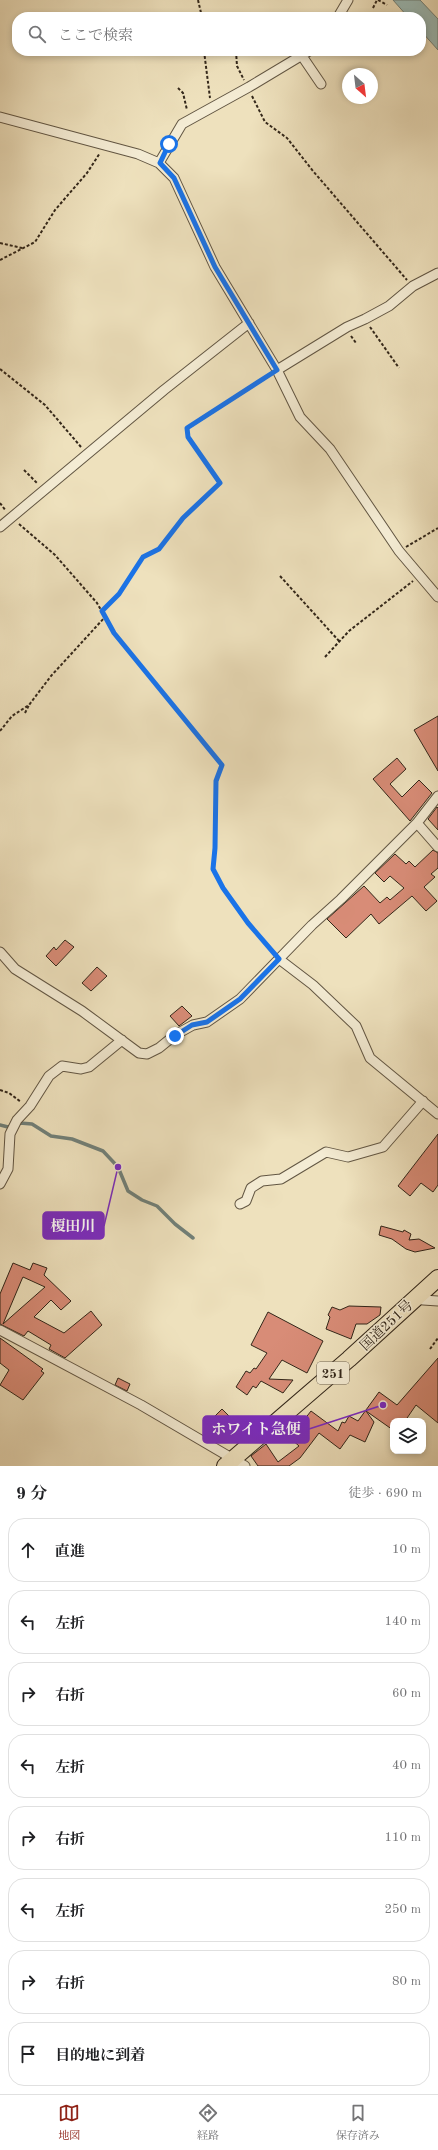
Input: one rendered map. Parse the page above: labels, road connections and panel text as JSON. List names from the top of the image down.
{
  "streets": {
    "highway": ["国道251号", "251"]
  },
  "places": ["榎田川", "ホワイト急便"],
  "north": "bottom right",
  "page": {
    "search": "ここで検索",
    "heading": ["9 分", "徒歩 · 690 m"],
    "list": [
      ["直進", "10 m"],
      ["左折", "140 m"],
      ["右折", "60 m"],
      ["左折", "40 m"],
      ["右折", "110 m"],
      ["左折", "250 m"],
      ["右折", "80 m"],
      "目的地に到着"
    ],
    "nav": ["地図", "経路", "保存済み"]
  }
}
